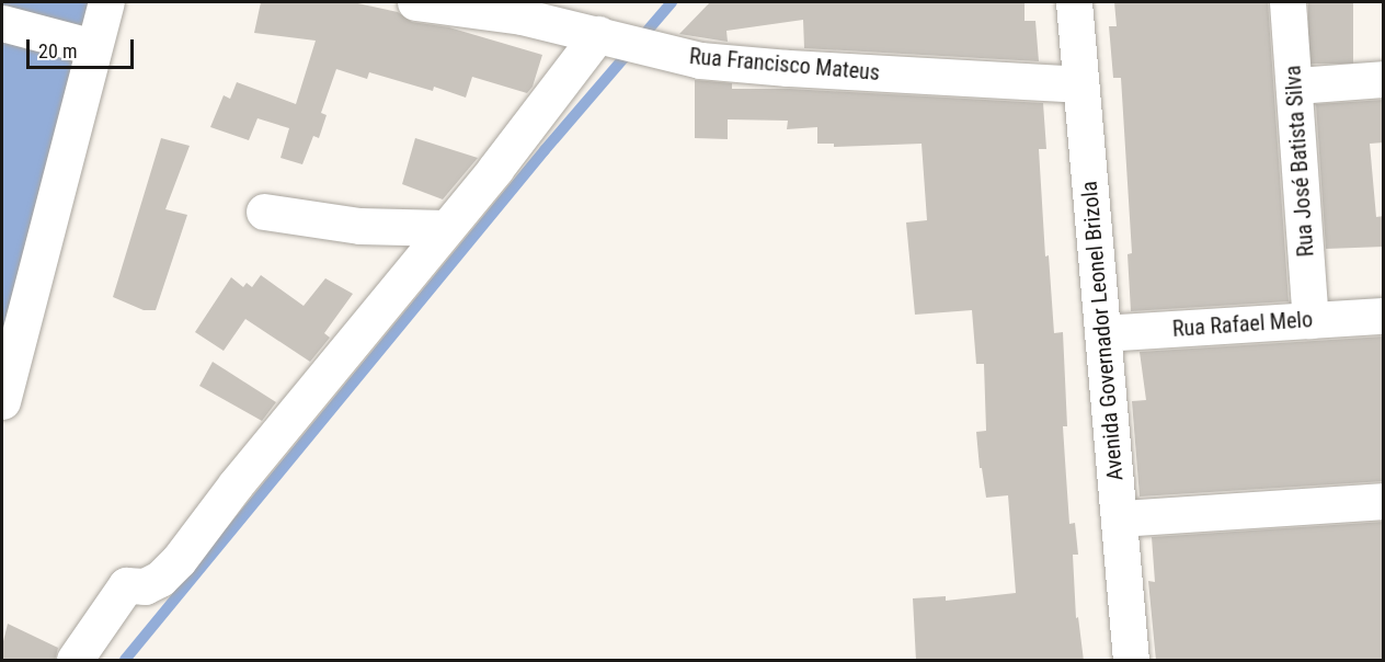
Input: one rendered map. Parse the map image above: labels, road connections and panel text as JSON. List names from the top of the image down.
{
  "streets": {
    "street": [
      "Rua Francisco Mateus",
      "Rua José Batista Silva",
      "Rua Rafael Melo",
      "Avenida Governador Leonel Brizola"
    ]
  },
  "crossings": [
    ["Rua Francisco Mateus", "Avenida Governador Leonel Brizola"],
    ["Rua José Batista Silva", "Rua Rafael Melo"],
    ["Rua Rafael Melo", "Avenida Governador Leonel Brizola"]
  ],
  "scale_bar": "20 m"
}
